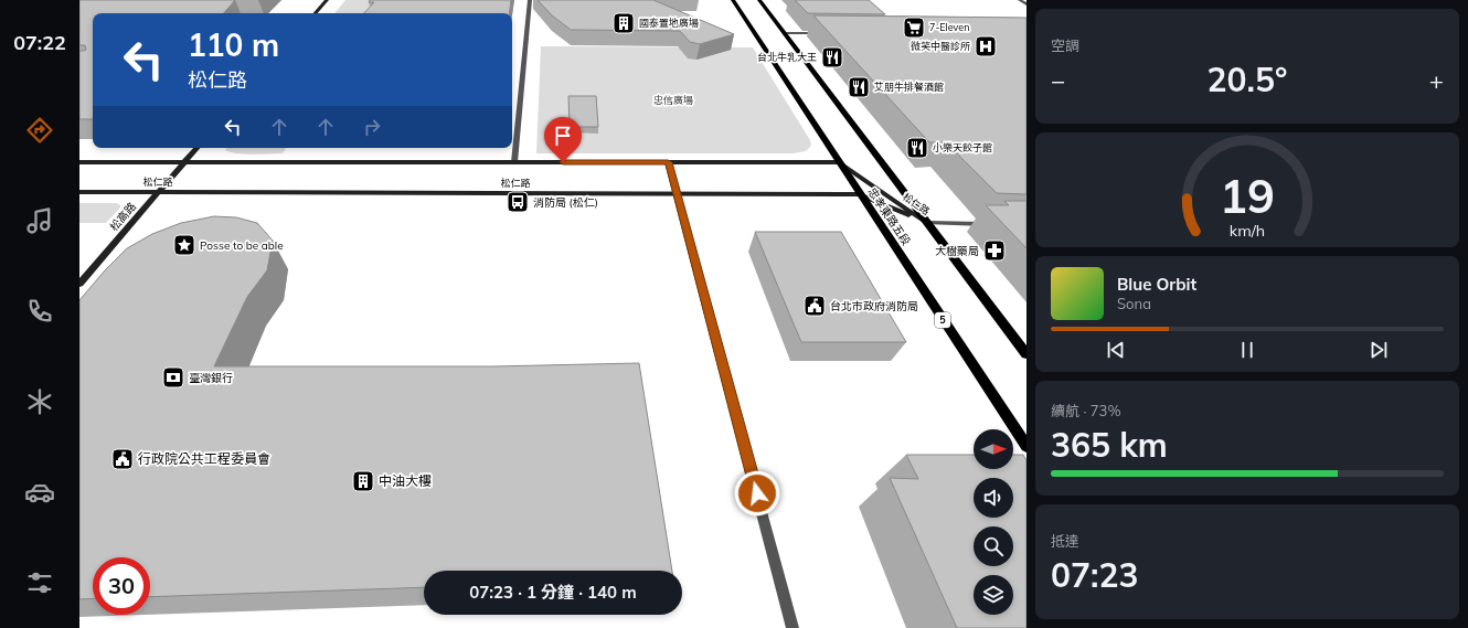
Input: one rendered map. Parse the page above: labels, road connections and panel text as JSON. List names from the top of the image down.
{
  "streets": {
    "main road": ["忠孝東路五段", "5"],
    "street": ["松仁路", "松高路"]
  },
  "crossings": [
    ["松仁路", "松高路"],
    ["松仁路", "忠孝東路五段"]
  ],
  "parks": ["忠信廣場"],
  "places": {
    "building": ["國泰置地廣場", "中油大樓"],
    "supermarket": ["7-Eleven"],
    "hospital": ["微笑中醫診所"],
    "restaurant": ["台北牛乳大王", "艾朋牛排餐酒館", "小樂天餃子館"],
    "bus stop": ["消防局 (松仁)"],
    "place": ["Posse to be able"],
    "pharmacy": ["大樹藥局"],
    "public building": ["台北市政府消防局", "行政院公共工程委員會"],
    "bank": ["臺灣銀行"]
  },
  "north": "right",
  "page": {
    "tabs": "07:22",
    "tile": [
      "空調",
      ["續航 · 73%", "365 km"],
      ["抵達", "07:23"]
    ],
    "turn": ["110 m", "松仁路"],
    "heat": ["−", "20.5°", "+"],
    "song": ["Blue Orbit", "Sona"],
    "limit": "30",
    "trip": "07:23 · 1 分鐘 · 140 m",
    "gauge": ["19", "km/h"]
  }
}
